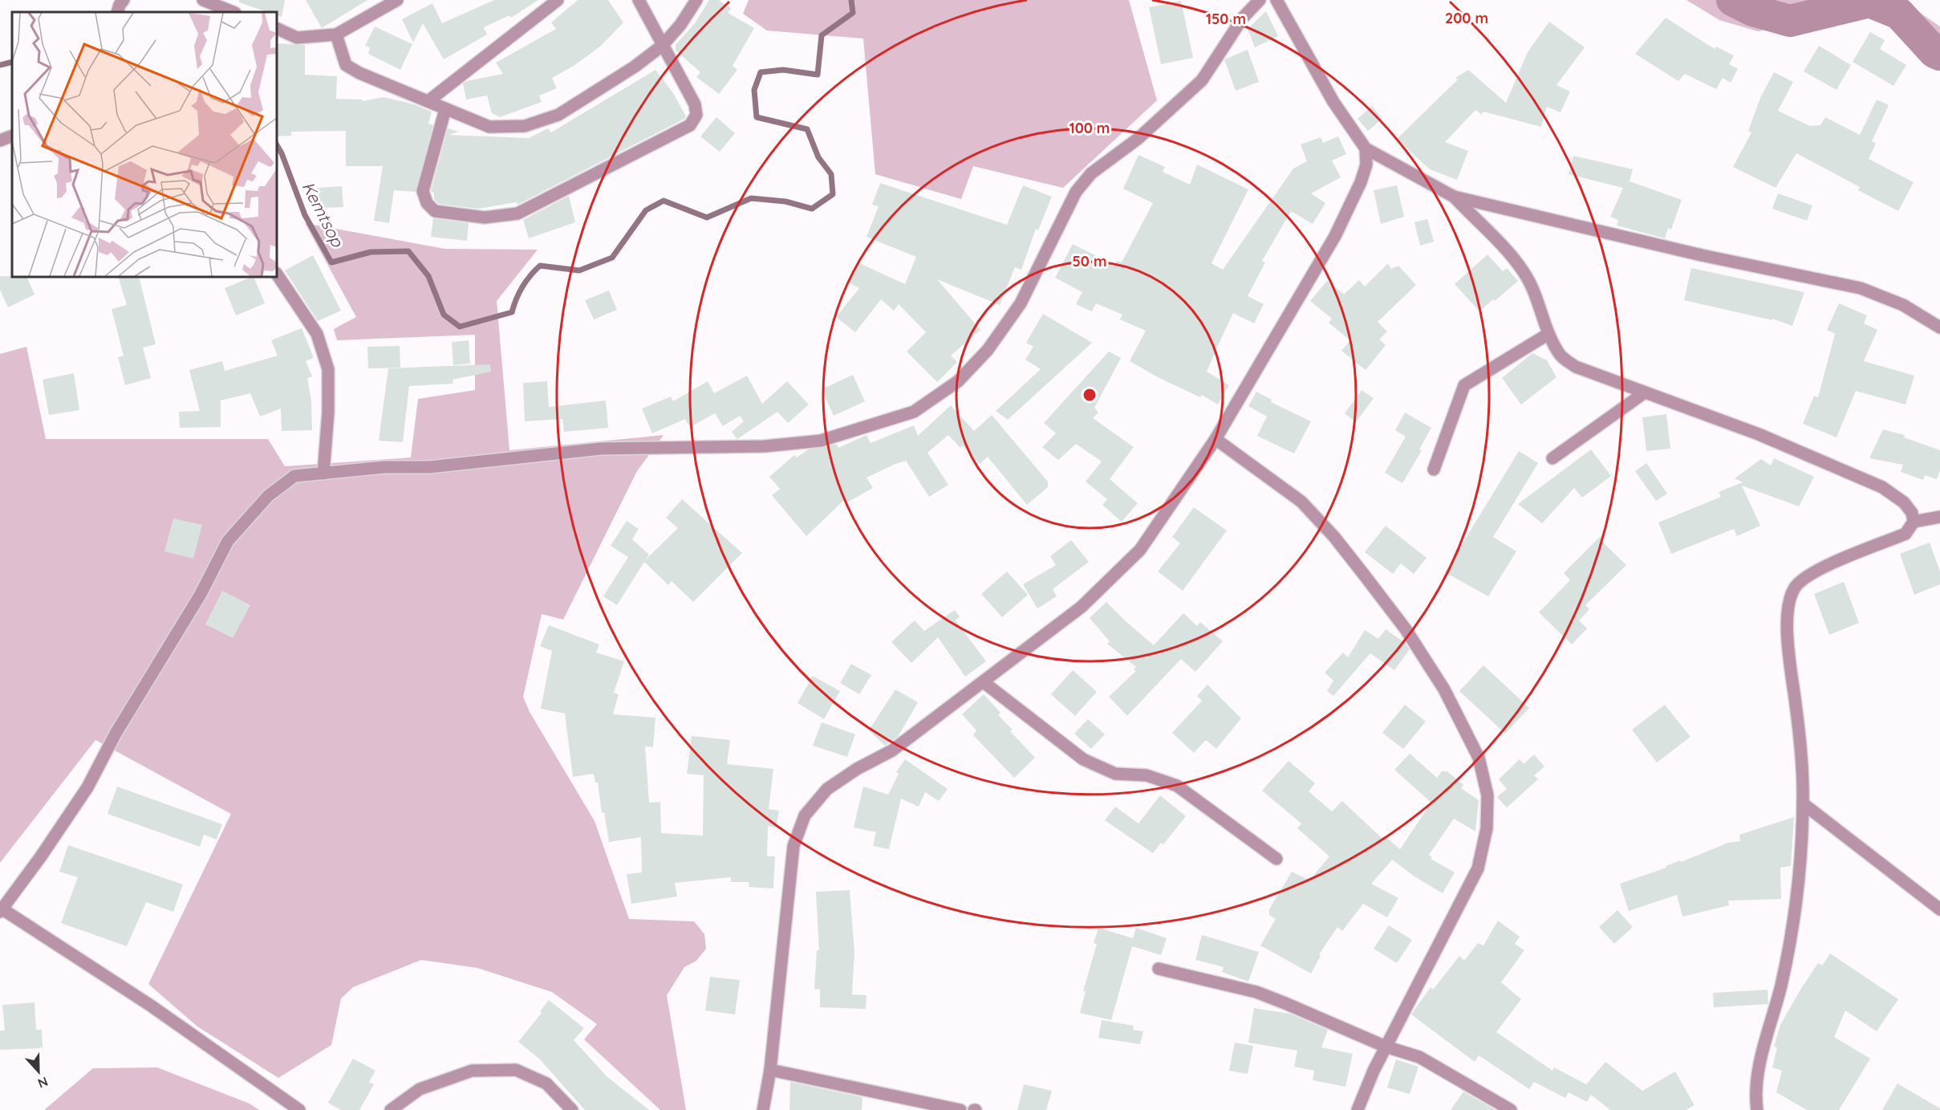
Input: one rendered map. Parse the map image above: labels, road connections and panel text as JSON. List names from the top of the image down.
{
  "water": ["Kemtsop"],
  "north": "bottom",
  "rings": [
    "200 m",
    "150 m",
    "100 m",
    "50 m"
  ]
}
